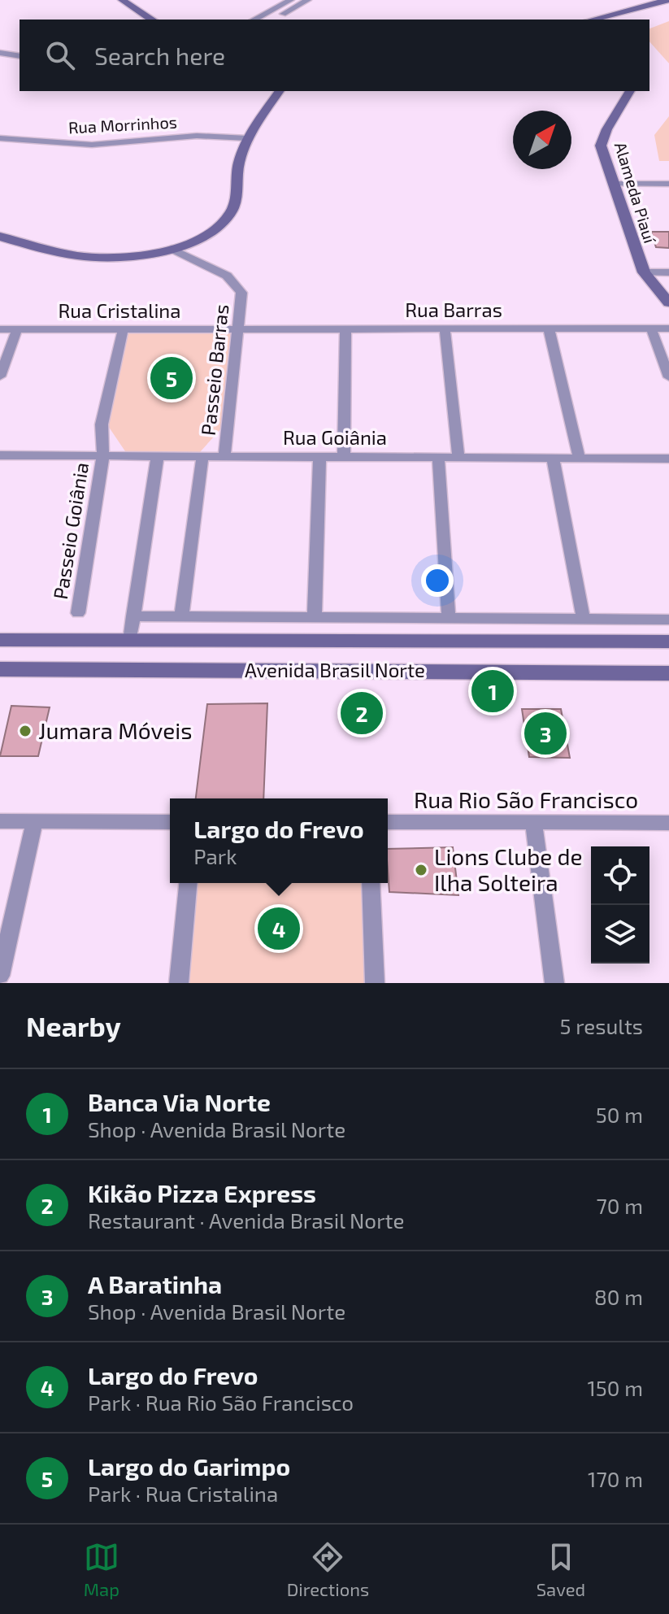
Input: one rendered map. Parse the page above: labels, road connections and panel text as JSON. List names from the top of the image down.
{
  "streets": {
    "street": [
      "Rua Morrinhos",
      "Alameda Piauí",
      "Rua Barras",
      "Rua Cristalina",
      "Passeio Barras",
      "Rua Goiânia",
      "Passeio Goiânia",
      "Avenida Brasil Norte",
      "Rua Rio São Francisco"
    ]
  },
  "crossings": [
    ["Rua Barras", "Rua Cristalina"],
    ["Rua Barras", "Passeio Barras"],
    ["Rua Cristalina", "Passeio Barras"],
    ["Rua Cristalina", "Passeio Goiânia"],
    ["Passeio Barras", "Rua Goiânia"],
    ["Rua Goiânia", "Passeio Goiânia"]
  ],
  "places": ["Jumara Móveis", "Lions Clube de Ilha Solteira"],
  "north": "top right",
  "page": {
    "search": "Search here",
    "pins": [
      "5",
      "1",
      "2",
      "3",
      "4"
    ],
    "popup": ["Largo do Frevo", "Park"],
    "heading": ["Nearby", "5 results"],
    "list": [
      {
        "mark": "1",
        "name": "Banca Via Norte",
        "note": "Shop · Avenida Brasil Norte",
        "value": "50 m"
      },
      {
        "mark": "2",
        "name": "Kikão Pizza Express",
        "note": "Restaurant · Avenida Brasil Norte",
        "value": "70 m"
      },
      {
        "mark": "3",
        "name": "A Baratinha",
        "note": "Shop · Avenida Brasil Norte",
        "value": "80 m"
      },
      {
        "mark": "4",
        "name": "Largo do Frevo",
        "note": "Park · Rua Rio São Francisco",
        "value": "150 m"
      },
      {
        "mark": "5",
        "name": "Largo do Garimpo",
        "note": "Park · Rua Cristalina",
        "value": "170 m"
      }
    ],
    "nav": ["Map", "Directions", "Saved"]
  }
}
